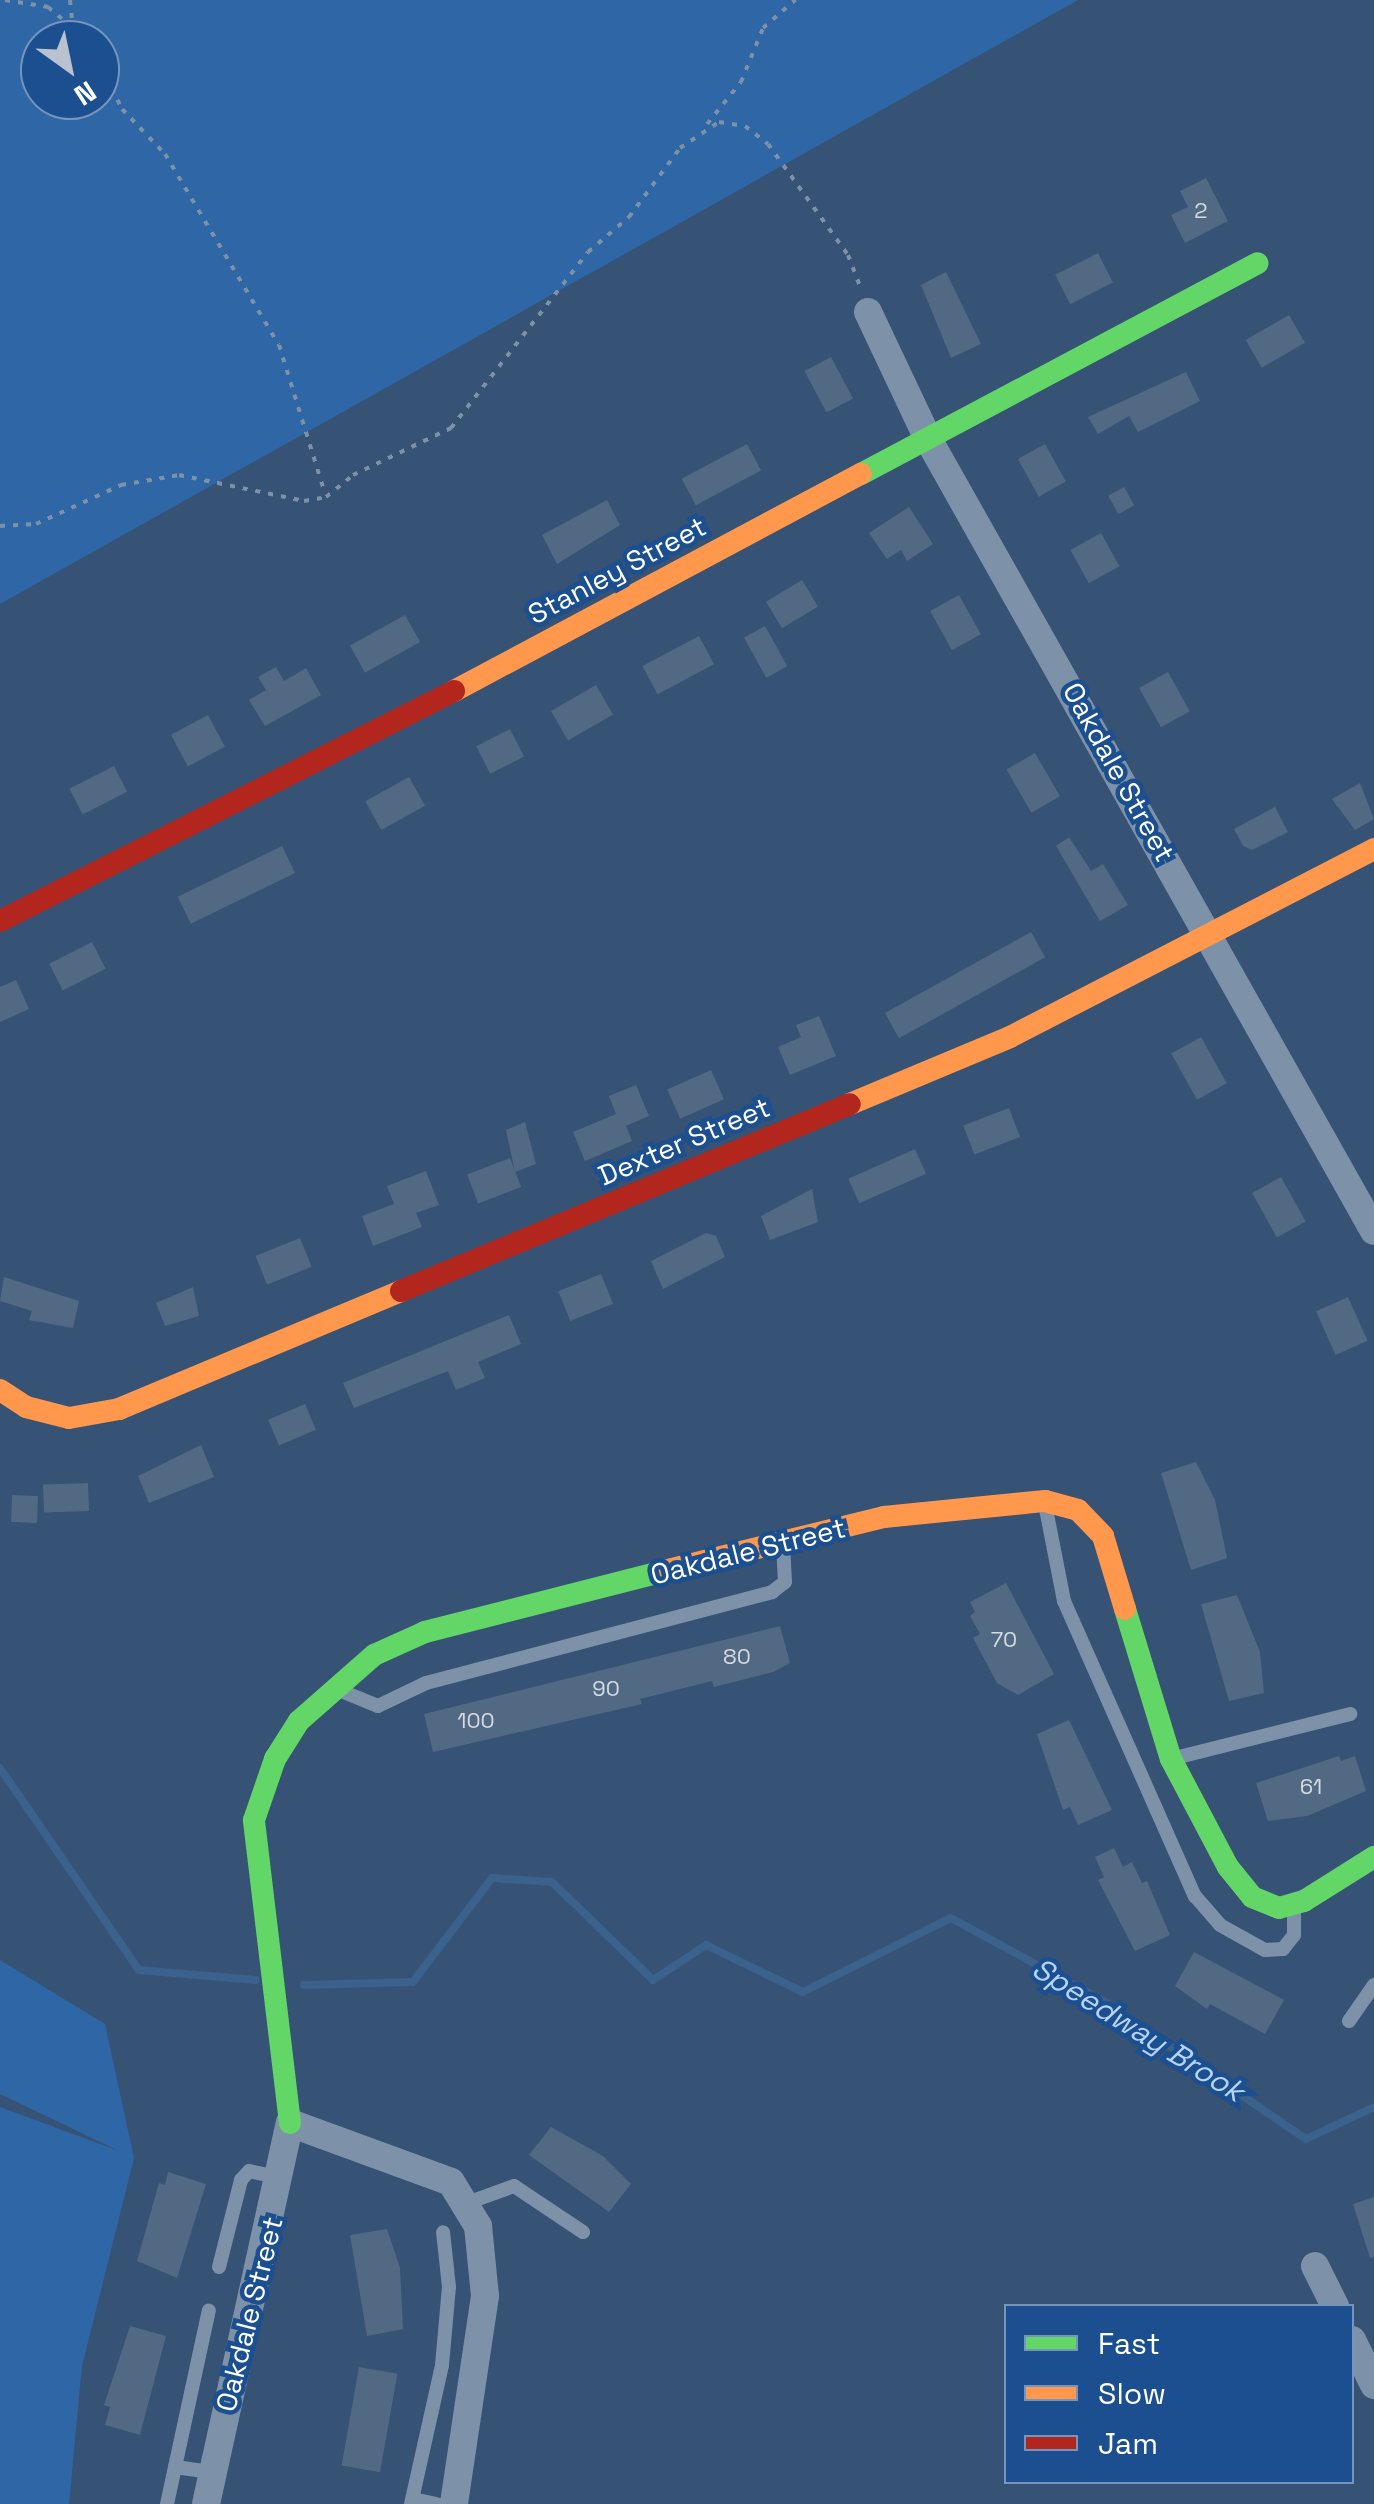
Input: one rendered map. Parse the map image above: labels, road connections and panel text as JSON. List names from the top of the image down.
{
  "streets": {
    "street": ["Stanley Street", "Oakdale Street", "Dexter Street"]
  },
  "crossings": [
    ["Stanley Street", "Oakdale Street"],
    ["Oakdale Street", "Dexter Street"]
  ],
  "water": ["Speedway Brook"],
  "house_numbers": [
    "2",
    "70",
    "80",
    "90",
    "100",
    "61"
  ],
  "legend": ["Fast", "Slow", "Jam"],
  "north": "bottom right"
}
